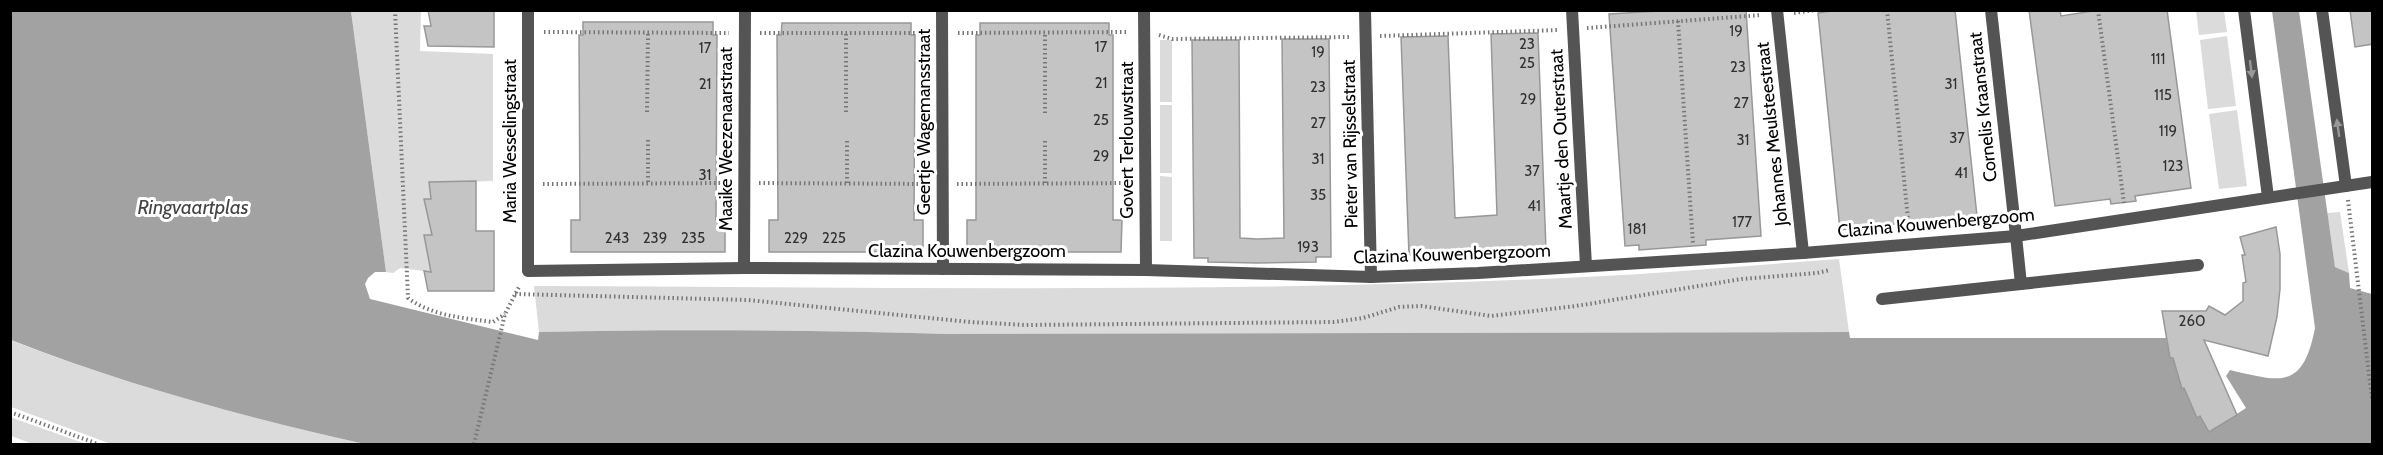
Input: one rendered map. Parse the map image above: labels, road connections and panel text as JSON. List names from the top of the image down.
{
  "streets": {
    "street": [
      "Cornelis Kraanstraat",
      "Geertje Wagemansstraat",
      "Johannes Meulsteestraat",
      "Maaike Weezenaarstraat",
      "Maartje den Outerstraat",
      "Govert Terlouwstraat",
      "Maria Wesselingstraat",
      "Pieter van Rijsselstraat",
      "Clazina Kouwenbergzoom"
    ]
  },
  "crossings": [
    ["Cornelis Kraanstraat", "Clazina Kouwenbergzoom"],
    ["Geertje Wagemansstraat", "Clazina Kouwenbergzoom"],
    ["Johannes Meulsteestraat", "Clazina Kouwenbergzoom"],
    ["Maaike Weezenaarstraat", "Clazina Kouwenbergzoom"],
    ["Maartje den Outerstraat", "Clazina Kouwenbergzoom"],
    ["Govert Terlouwstraat", "Clazina Kouwenbergzoom"],
    ["Maria Wesselingstraat", "Clazina Kouwenbergzoom"],
    ["Pieter van Rijsselstraat", "Clazina Kouwenbergzoom"]
  ],
  "water": ["Ringvaartplas"],
  "house_numbers": [
    "19",
    "23",
    "17",
    "17",
    "19",
    "111",
    "25",
    "23",
    "21",
    "21",
    "31",
    "23",
    "115",
    "29",
    "27",
    "25",
    "27",
    "119",
    "37",
    "31",
    "29",
    "31",
    "123",
    "37",
    "41",
    "31",
    "35",
    "41",
    "177",
    "181",
    "243",
    "239",
    "235",
    "229",
    "225",
    "193",
    "260"
  ]
}
